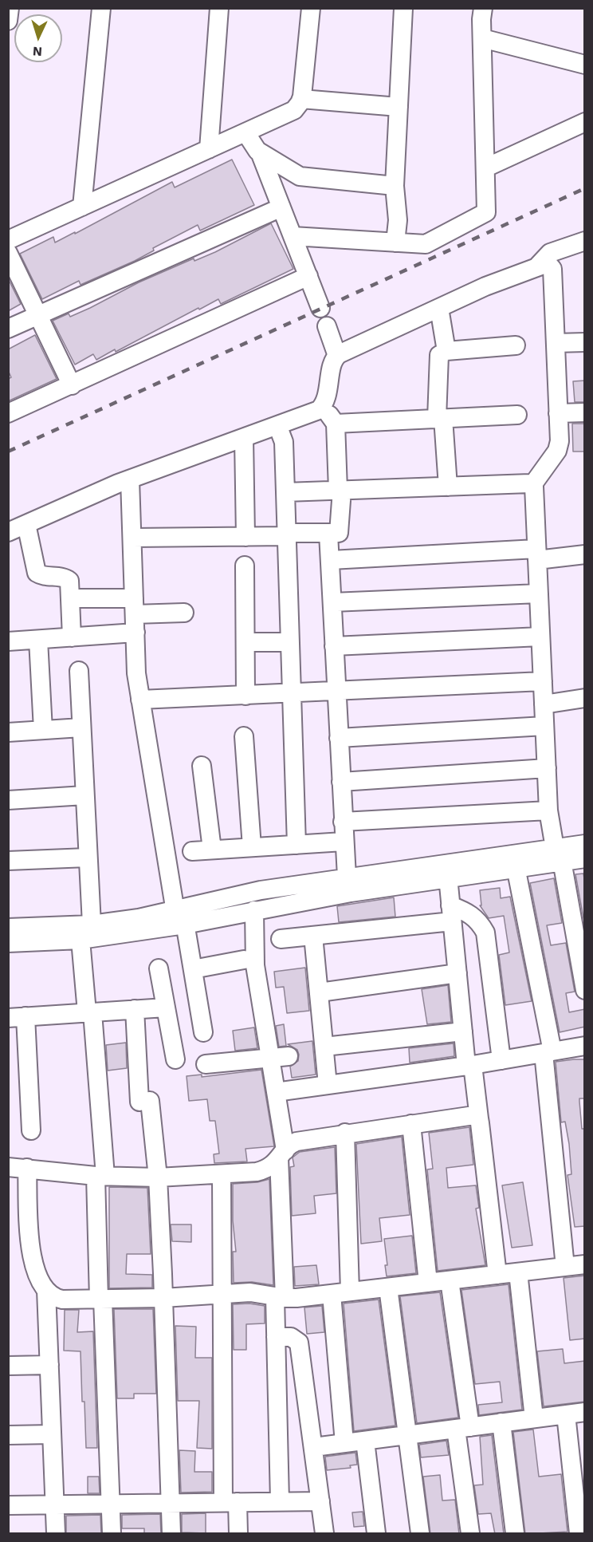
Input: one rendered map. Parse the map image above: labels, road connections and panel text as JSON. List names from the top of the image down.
{
  "north": "bottom"
}
